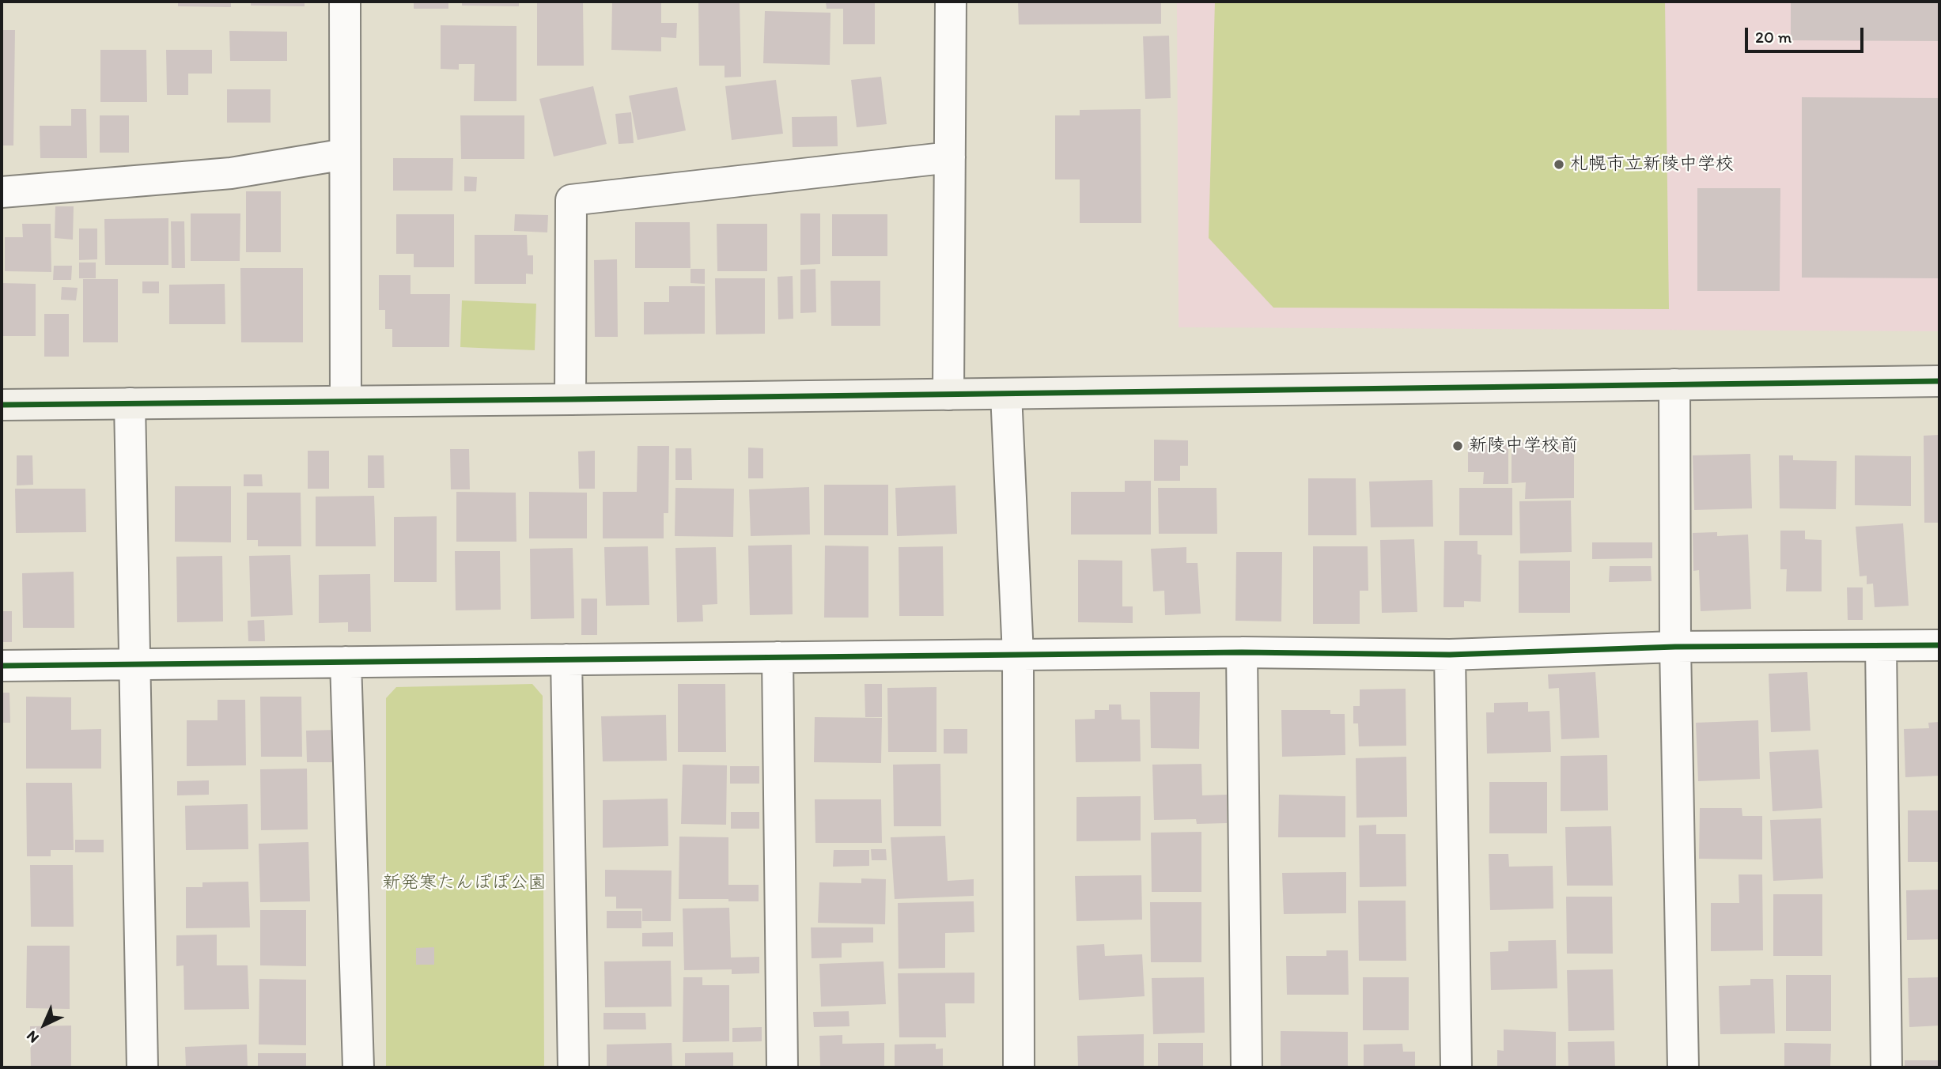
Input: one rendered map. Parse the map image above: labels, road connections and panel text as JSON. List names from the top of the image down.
{
  "parks": ["新発寒たんぽぽ公園"],
  "places": ["札幌市立新陵中学校", "新陵中学校前"],
  "scale_bar": "20 m",
  "north": "bottom left"
}
